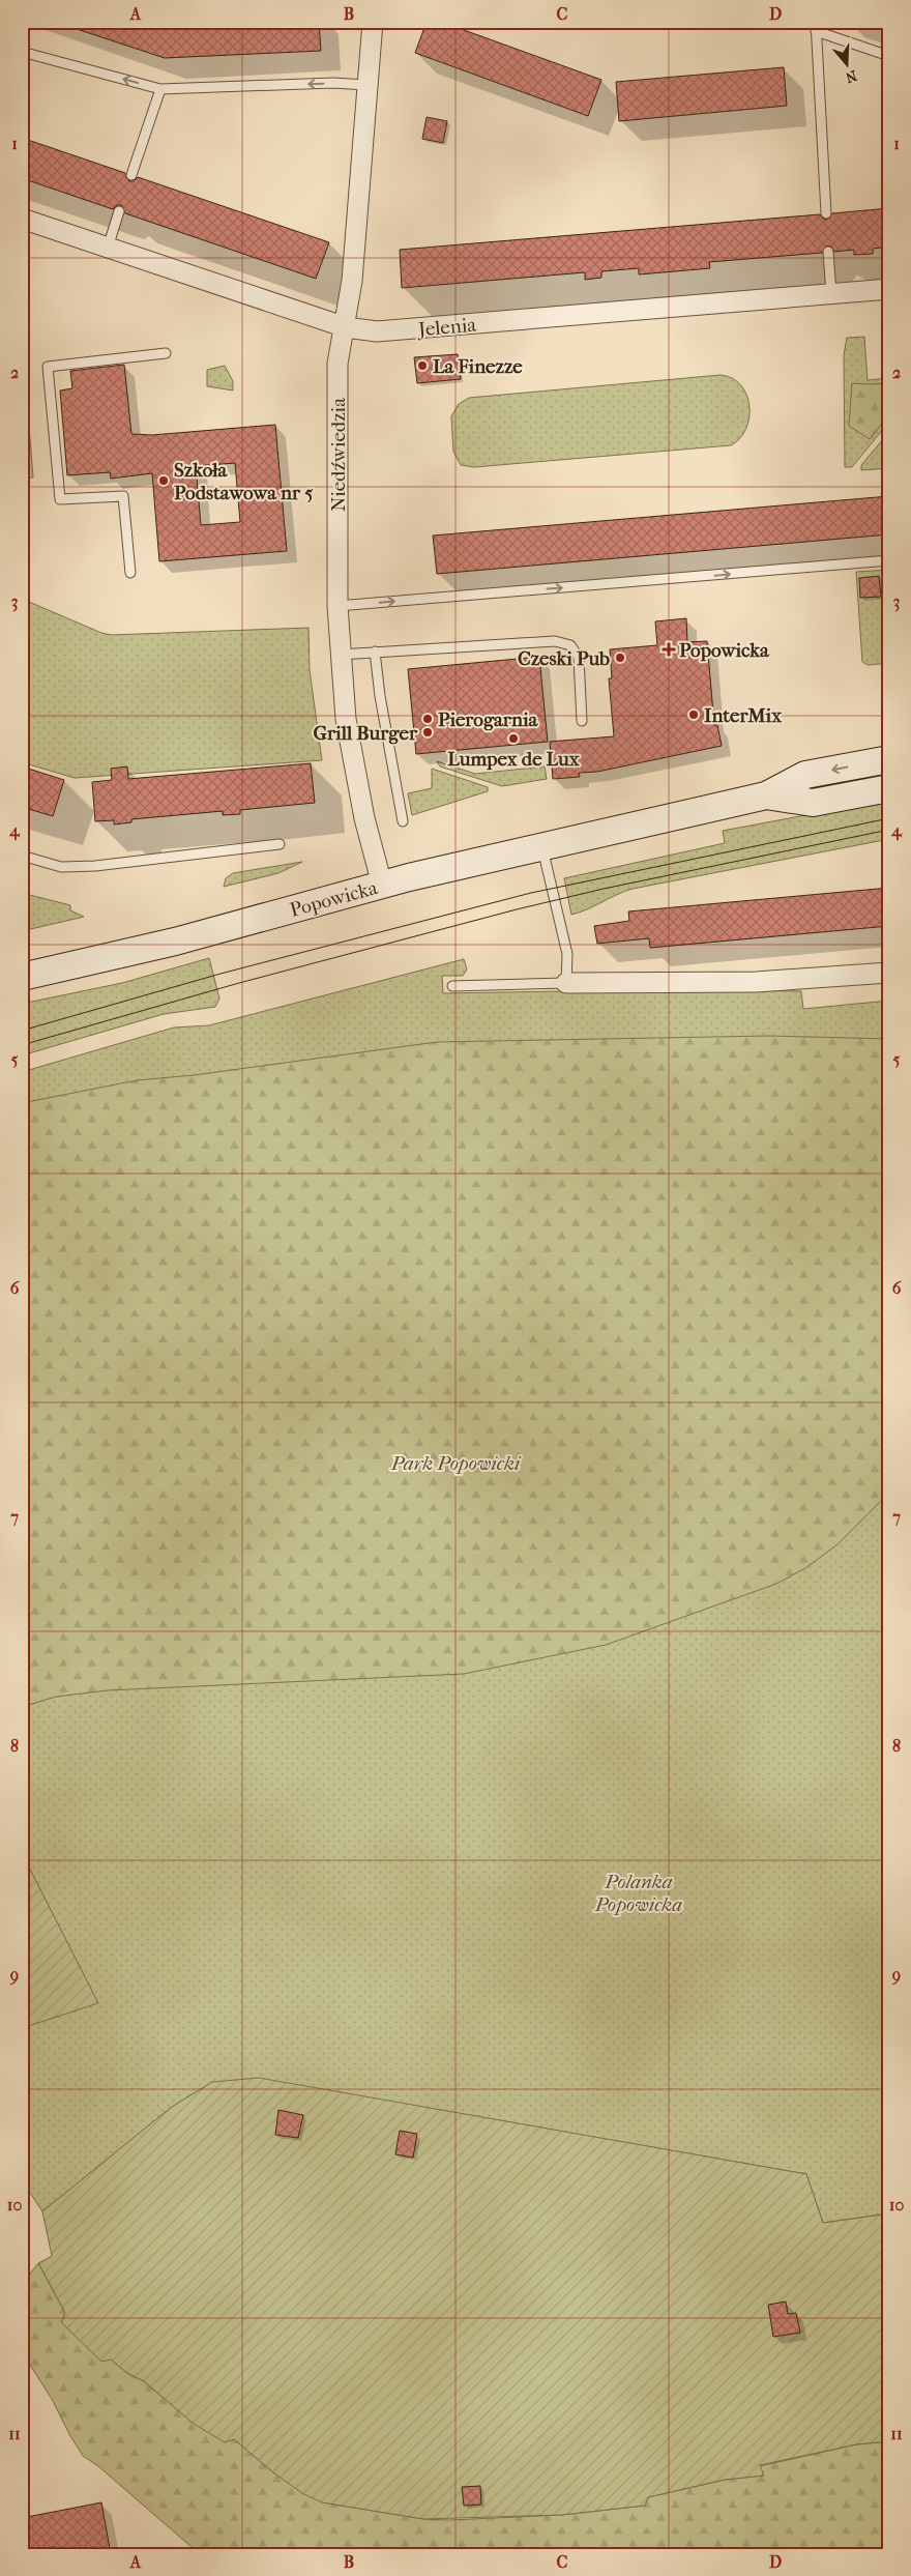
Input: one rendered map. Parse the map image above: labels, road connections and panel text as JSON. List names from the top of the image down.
{
  "streets": {
    "street": ["Jelenia", "Niedźwiedzia", "Popowicka"]
  },
  "crossings": [
    ["Jelenia", "Niedźwiedzia"],
    ["Niedźwiedzia", "Popowicka"]
  ],
  "parks": ["Park Popowicki", "Polanka Popowicka"],
  "places": {
    "other": [
      "La Finezze",
      "Szkoła Podstawowa nr 5",
      "Czeski Pub",
      "InterMix",
      "Pierogarnia",
      "Grill Burger",
      "Lumpex de Lux"
    ],
    "health": ["Popowicka"]
  },
  "north": "bottom",
  "grid": {
    "columns": [
      "A",
      "B",
      "C",
      "D"
    ],
    "rows": [
      "1",
      "2",
      "3",
      "4",
      "5",
      "6",
      "7",
      "8",
      "9",
      "10",
      "11"
    ]
  }
}
